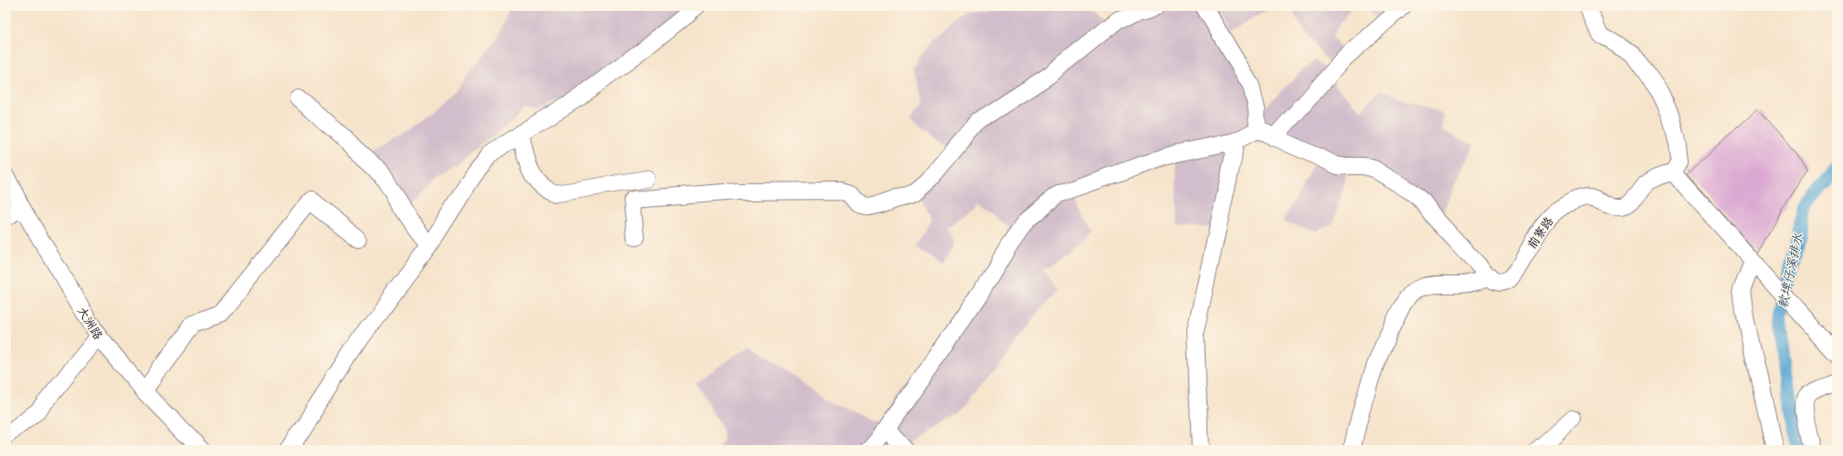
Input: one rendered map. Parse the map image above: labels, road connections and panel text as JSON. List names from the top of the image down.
{
  "streets": {
    "street": ["前寮路", "大洲路"]
  },
  "water": ["軟埤仔溪排水"]
}
